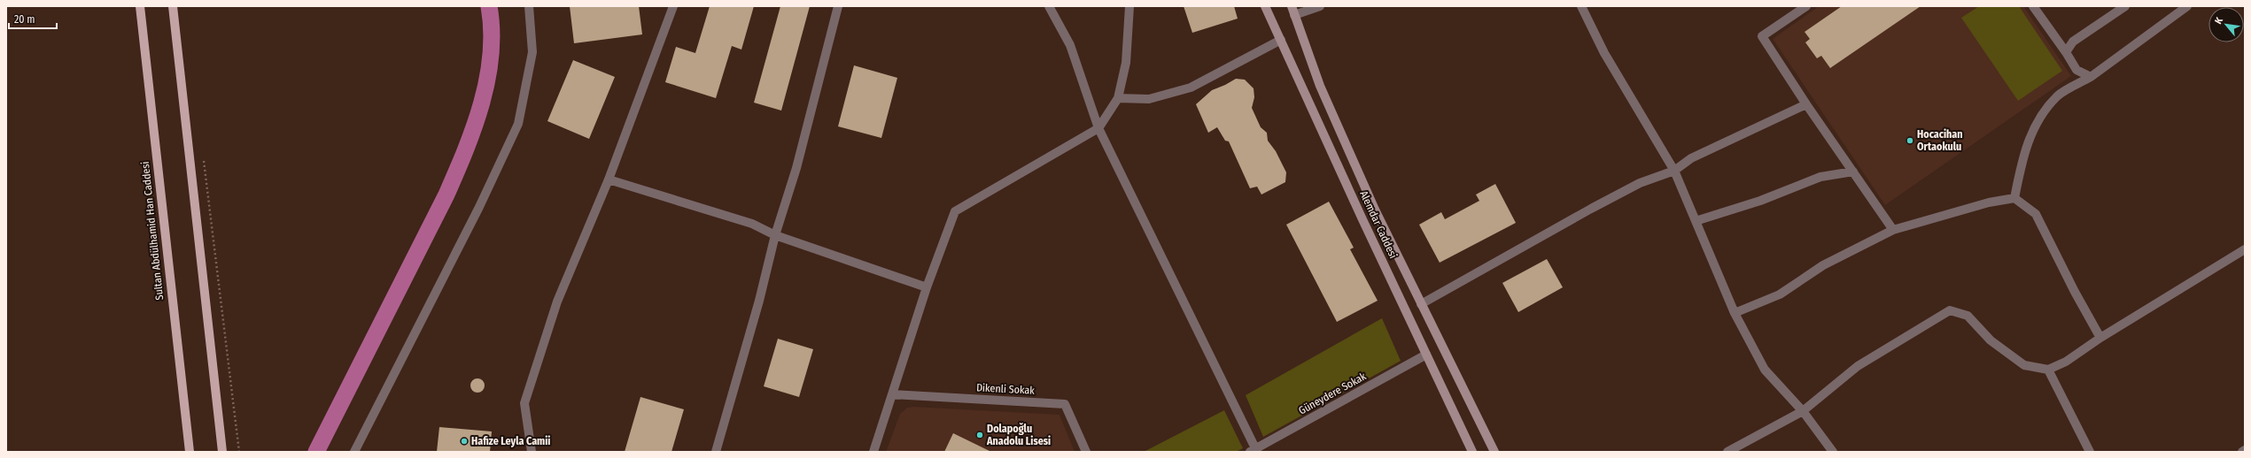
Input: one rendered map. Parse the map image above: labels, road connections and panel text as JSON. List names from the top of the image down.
{
  "streets": {
    "main road": ["Alemdar Caddesi", "Sultan Abdülhamid Han Caddesi"],
    "street": ["Dikenli Sokak", "Güneydere Sokak"]
  },
  "crossings": [
    ["Alemdar Caddesi", "Güneydere Sokak"]
  ],
  "places": ["Hocacihan Ortaokulu", "Dolapoğlu Anadolu Lisesi", "Hafize Leyla Camii"],
  "scale_bar": "20 m",
  "north": "top left"
}
